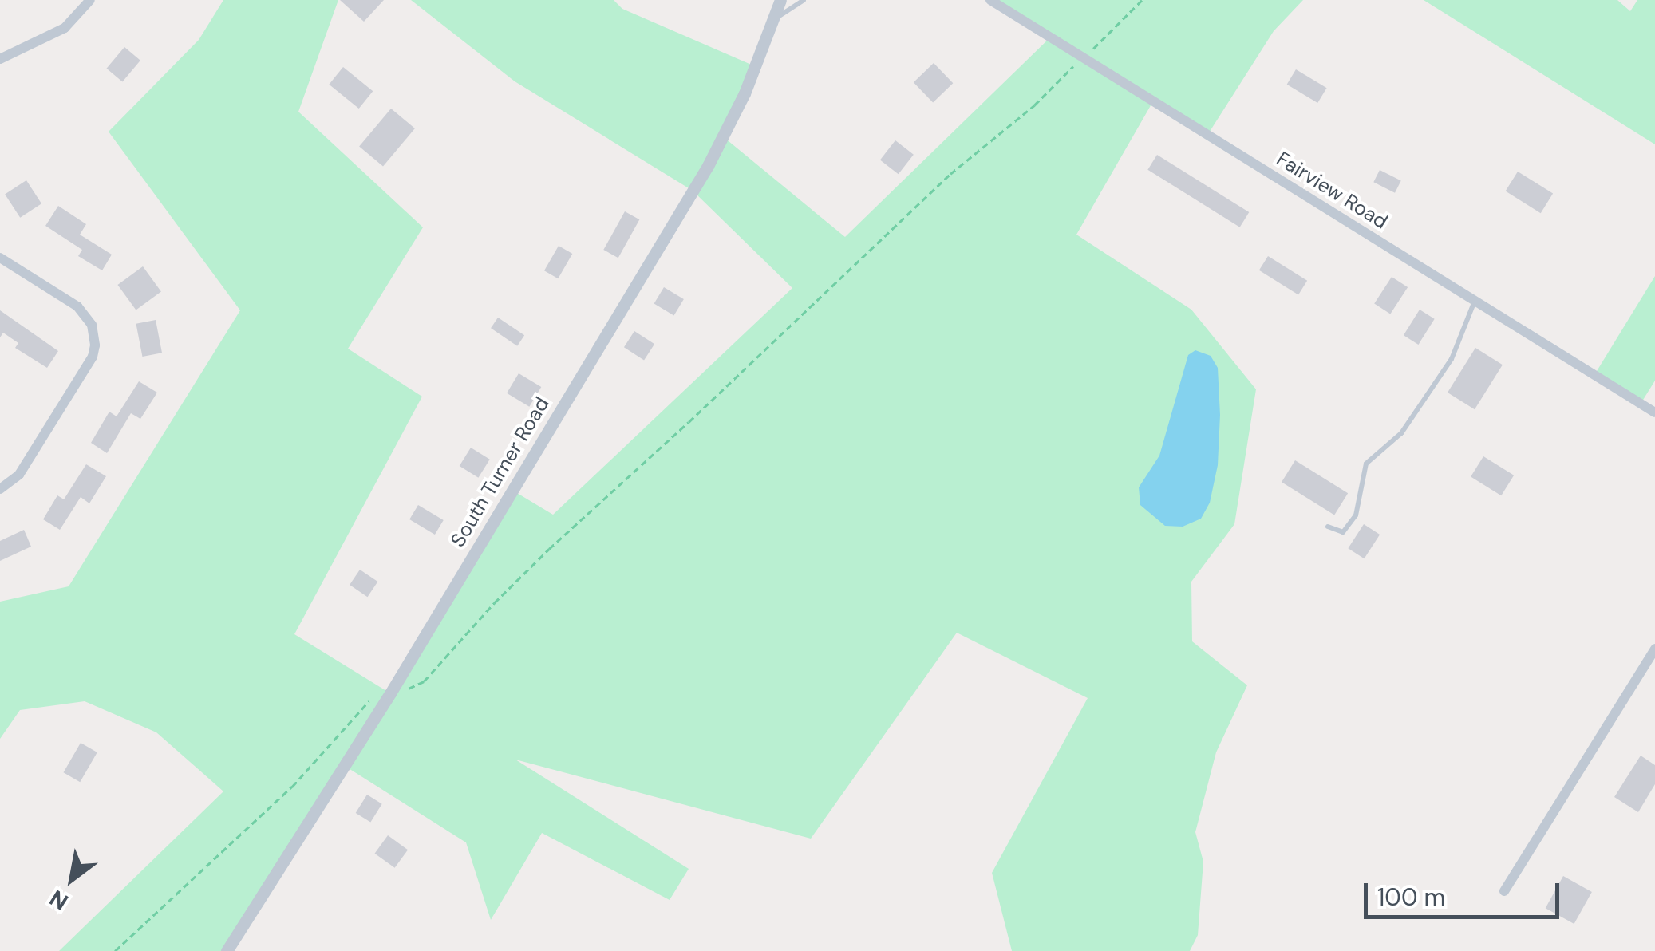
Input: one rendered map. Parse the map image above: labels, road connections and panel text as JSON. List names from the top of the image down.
{
  "streets": {
    "street": ["Fairview Road", "South Turner Road"]
  },
  "scale_bar": "100 m",
  "north": "bottom left"
}
